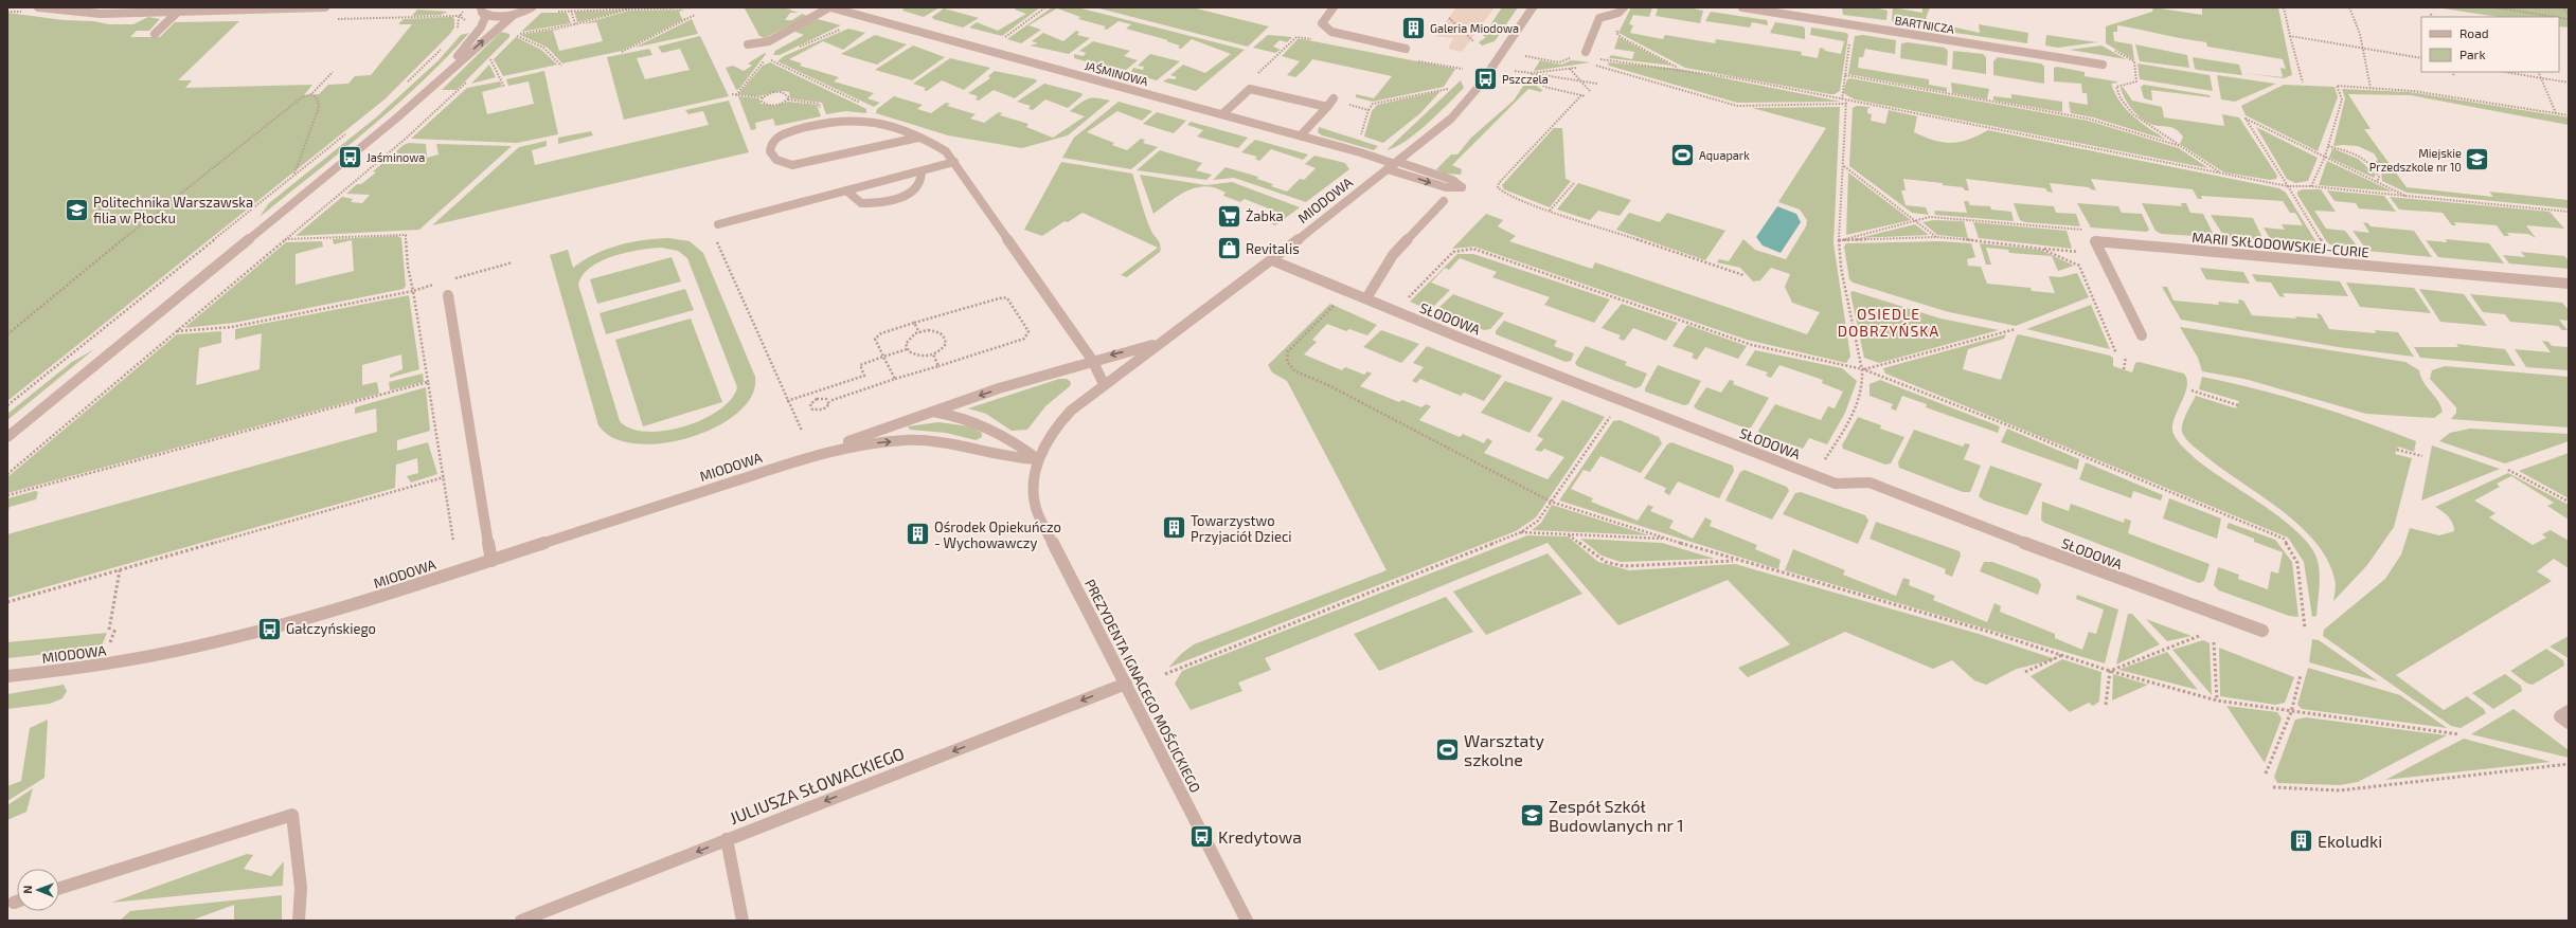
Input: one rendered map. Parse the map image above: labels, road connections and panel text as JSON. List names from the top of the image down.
{
  "streets": {
    "street": [
      "BARTNICZA",
      "JAŚMINOWA",
      "MIODOWA",
      "MARII SKŁODOWSKIEJ-CURIE",
      "SŁODOWA",
      "PREZYDENTA IGNACEGO MOŚCICKIEGO",
      "JULIUSZA SŁOWACKIEGO"
    ]
  },
  "crossings": [
    ["JAŚMINOWA", "MIODOWA"],
    ["MIODOWA", "SŁODOWA"],
    ["MIODOWA", "PREZYDENTA IGNACEGO MOŚCICKIEGO"],
    ["PREZYDENTA IGNACEGO MOŚCICKIEGO", "JULIUSZA SŁOWACKIEGO"]
  ],
  "one_way": ["JULIUSZA SŁOWACKIEGO"],
  "districts": ["OSIEDLE DOBRZYŃSKA"],
  "places": {
    "building": [
      "Galeria Miodowa",
      "Towarzystwo Przyjaciół Dzieci",
      "Ośrodek Opiekuńczo - Wychowawczy",
      "Ekoludki"
    ],
    "bus stop": [
      "Pszczela",
      "Jaśminowa",
      "Gałczyńskiego",
      "Kredytowa"
    ],
    "sports": ["Aquapark", "Warsztaty szkolne"],
    "school or university": ["Miejskie Przedszkole nr 10", "Politechnika Warszawska filia w Płocku", "Zespół Szkół Budowlanych nr 1"],
    "supermarket": ["Żabka"],
    "shop": ["Revitalis"]
  },
  "legend": ["Road", "Park"],
  "north": "left"
}
